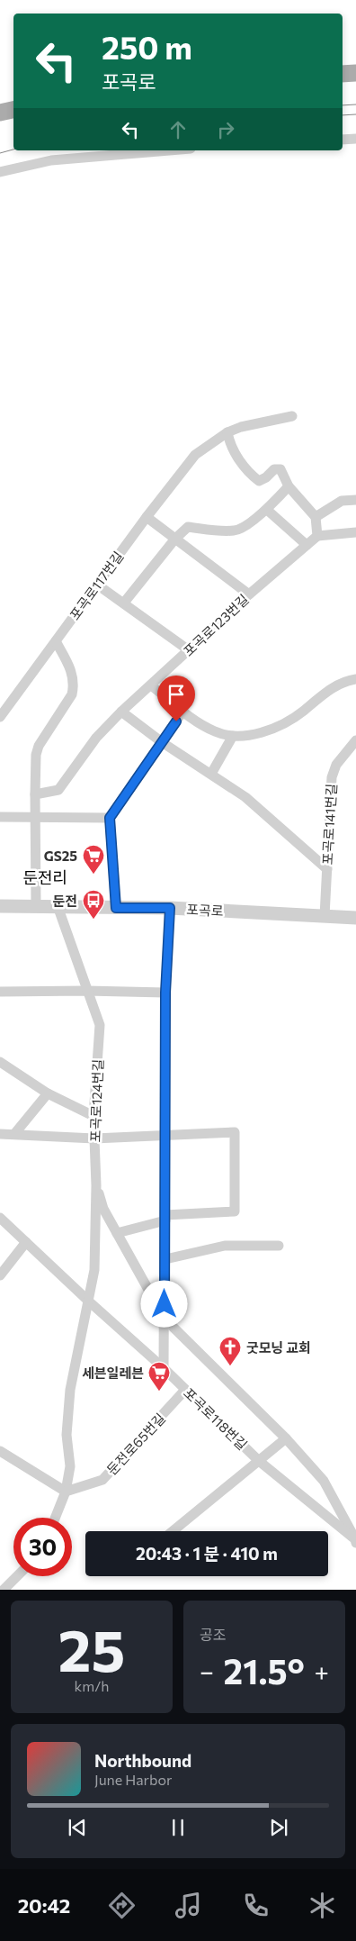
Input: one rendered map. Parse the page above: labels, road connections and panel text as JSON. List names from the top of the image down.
{
  "streets": {
    "street": [
      "포곡로117번길",
      "포곡로123번길",
      "포곡로141번길",
      "포곡로",
      "포곡로124번길",
      "포곡로118번길",
      "둔전로65번길"
    ]
  },
  "crossings": [
    ["포곡로141번길", "포곡로"],
    ["포곡로", "포곡로124번길"],
    ["포곡로124번길", "포곡로118번길"],
    ["포곡로124번길", "둔전로65번길"],
    ["포곡로118번길", "둔전로65번길"]
  ],
  "districts": ["둔전리"],
  "places": {
    "supermarket": ["GS25", "세븐일레븐"],
    "bus stop": ["둔전"],
    "church": ["굿모닝 교회"]
  },
  "page": {
    "turn": ["250 m", "포곡로"],
    "limit": "30",
    "trip": "20:43 · 1 분 · 410 m",
    "tile": [
      ["25", "km/h"],
      "공조"
    ],
    "heat": ["−", "21.5°", "+"],
    "song": ["Northbound", "June Harbor"],
    "tabs": "20:42"
  }
}
